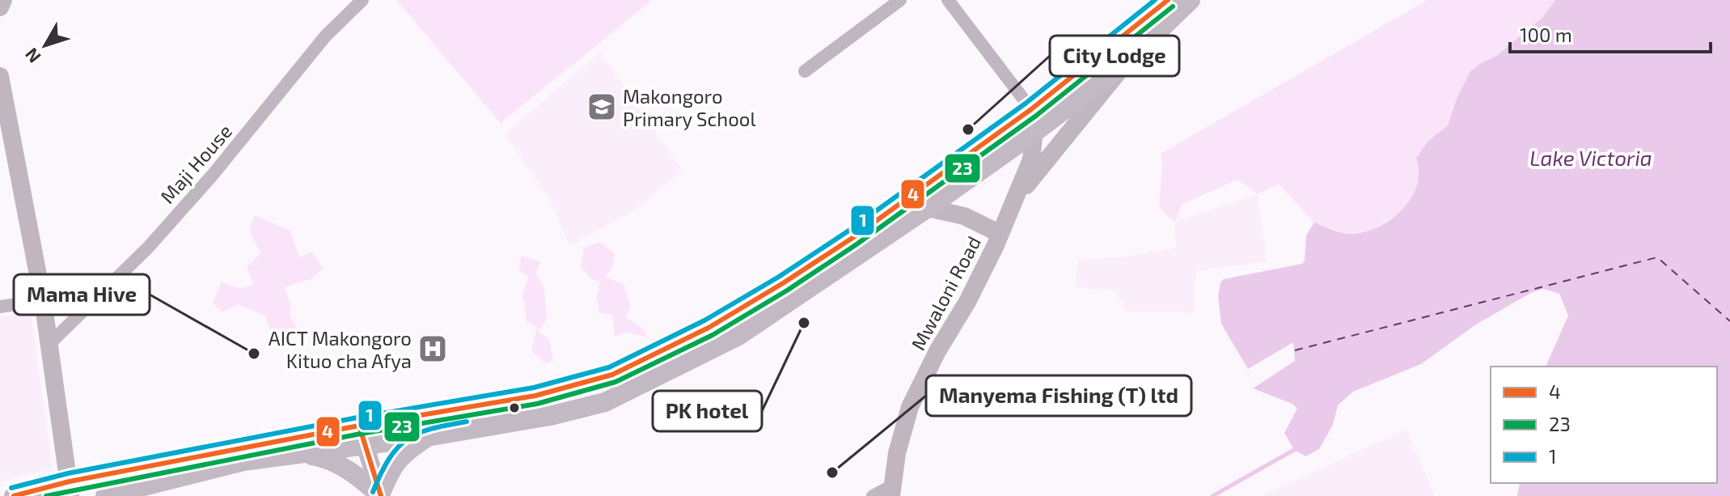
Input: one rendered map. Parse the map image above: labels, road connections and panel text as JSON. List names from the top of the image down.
{
  "streets": {
    "street": ["Maji House", "Mwaloni Road"]
  },
  "water": ["Lake Victoria"],
  "places": {
    "school or university": ["Makongoro Primary School"],
    "other": [
      "City Lodge",
      "PK hotel",
      "Mama Hive",
      "Manyema Fishing (T) ltd"
    ],
    "hospital": ["AICT Makongoro Kituo cha Afya"]
  },
  "lines": ["transit line 4", "transit line 1", "transit line 23"],
  "legend": ["4", "23", "1"],
  "scale_bar": "100 m",
  "north": "bottom left"
}
